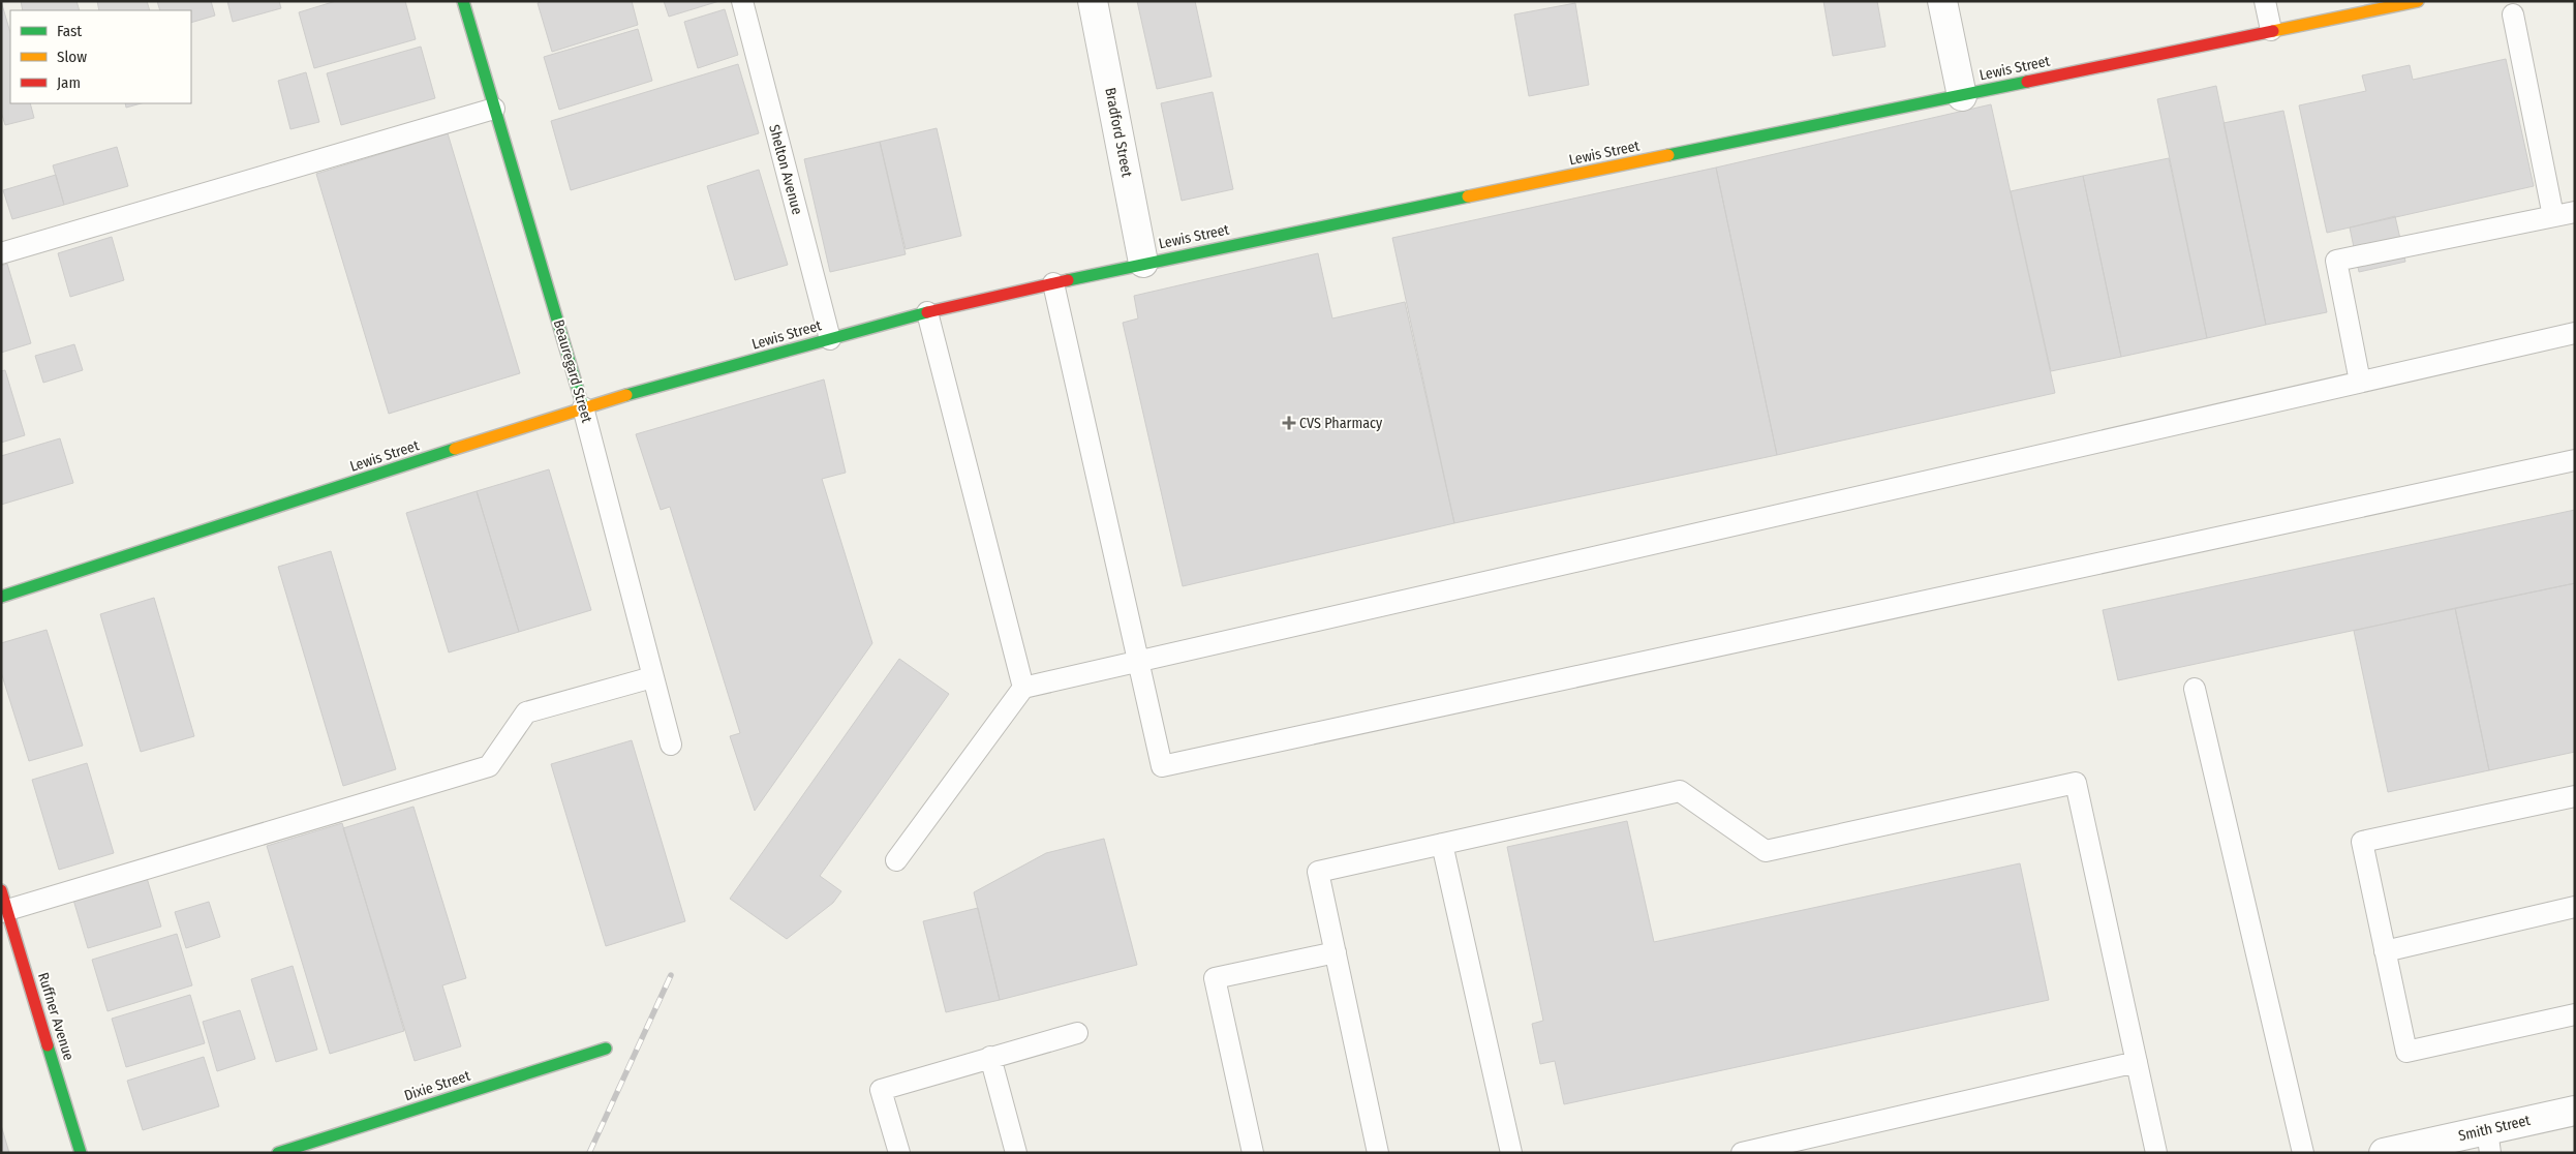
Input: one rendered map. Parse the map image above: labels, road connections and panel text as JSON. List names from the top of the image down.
{
  "streets": {
    "street": [
      "Lewis Street",
      "Bradford Street",
      "Beauregard Street",
      "Ruffner Avenue",
      "Dixie Street",
      "Smith Street"
    ],
    "lane": ["Shelton Avenue"]
  },
  "crossings": [
    ["Lewis Street", "Bradford Street"],
    ["Lewis Street", "Shelton Avenue"],
    ["Lewis Street", "Beauregard Street"]
  ],
  "places": {
    "health": ["CVS Pharmacy"]
  },
  "legend": ["Fast", "Slow", "Jam"]
}
